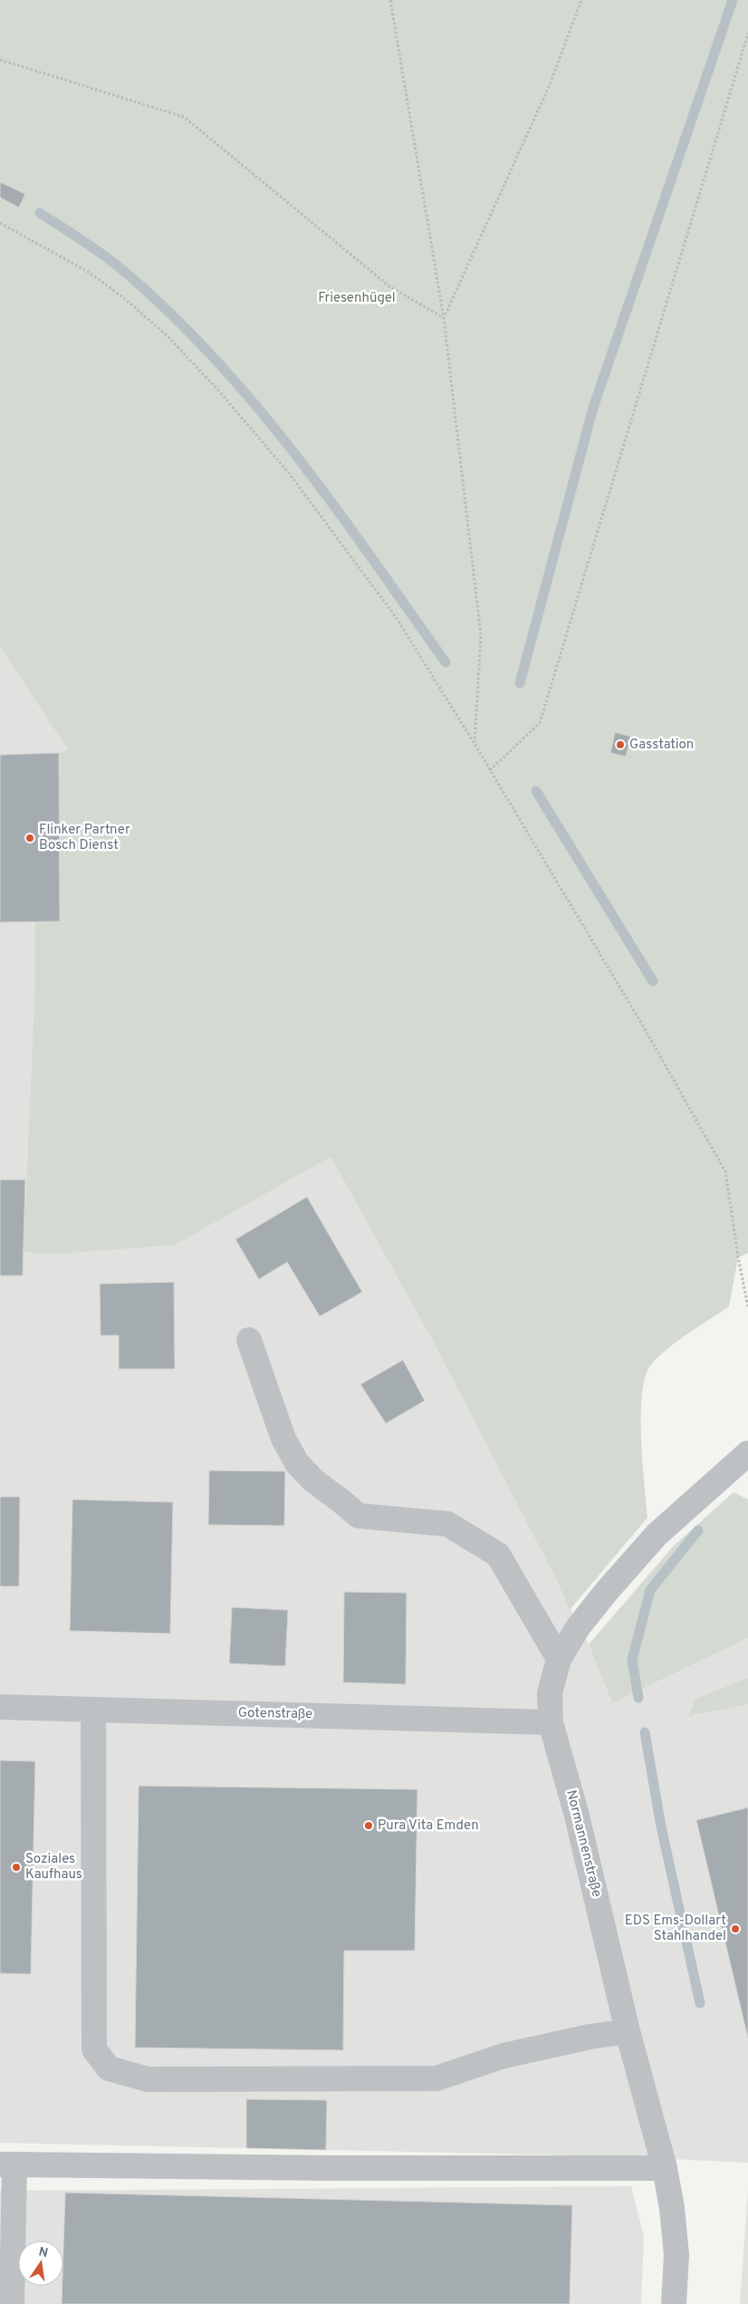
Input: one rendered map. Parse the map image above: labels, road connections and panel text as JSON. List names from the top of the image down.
{
  "streets": {
    "street": ["Gotenstraße", "Normannenstraße"]
  },
  "crossings": [
    ["Gotenstraße", "Normannenstraße"]
  ],
  "parks": ["Friesenhügel"],
  "places": [
    "Gasstation",
    "Flinker Partner Bosch Dienst",
    "Pura Vita Emden",
    "Soziales Kaufhaus",
    "EDS Ems-Dollart Stahlhandel"
  ],
  "north": "top"
}
